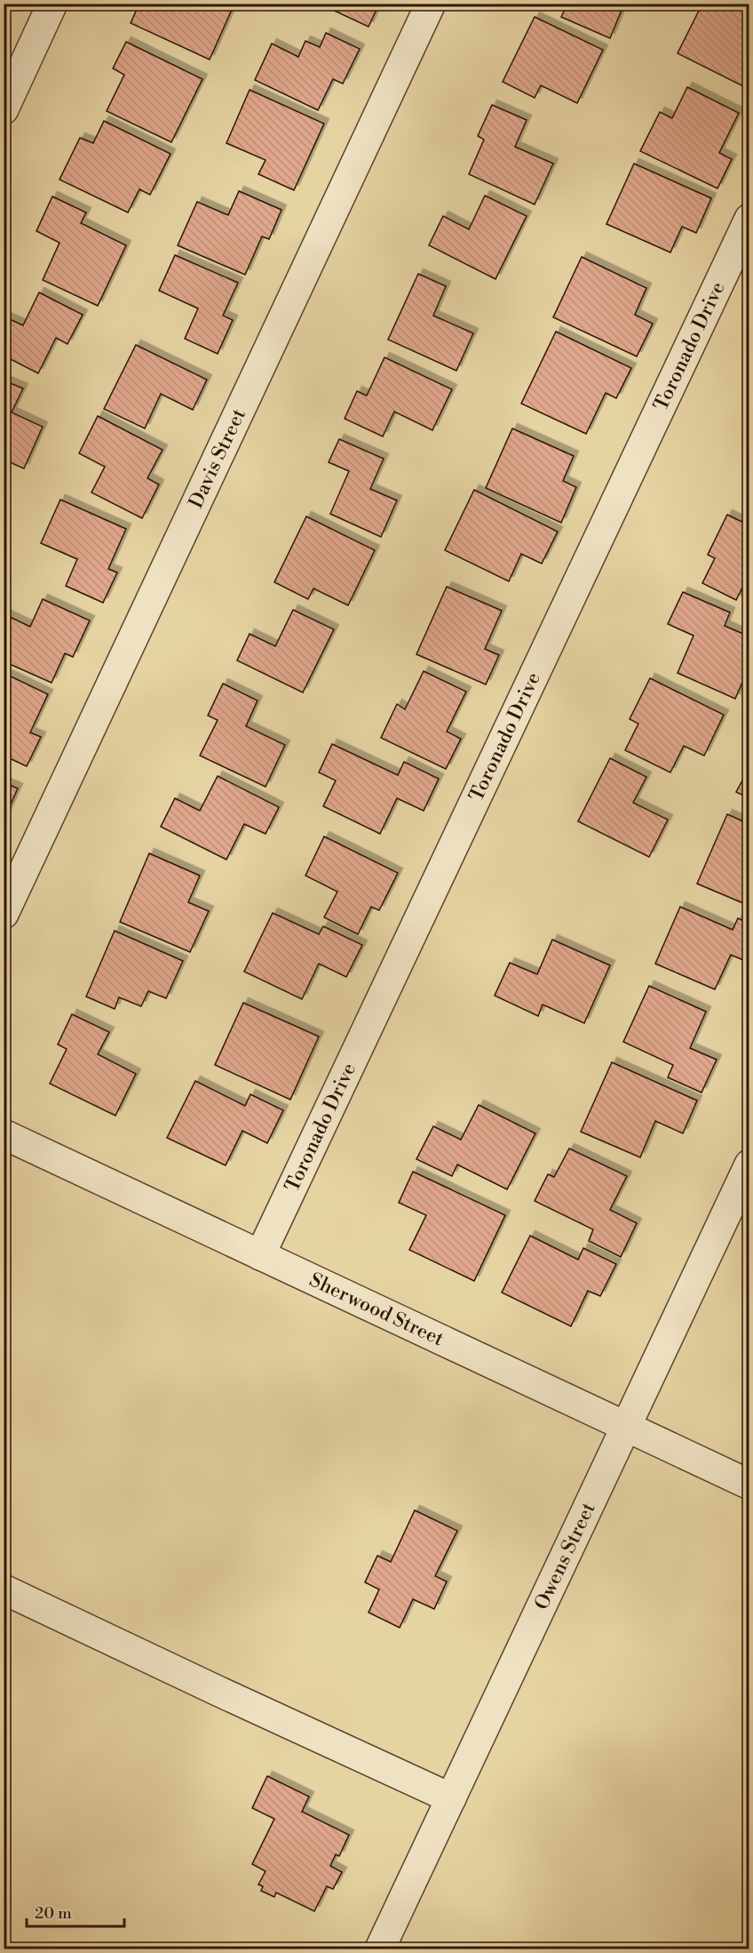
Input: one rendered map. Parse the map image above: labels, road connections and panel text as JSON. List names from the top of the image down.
{
  "streets": {
    "street": [
      "Toronado Drive",
      "Davis Street",
      "Sherwood Street",
      "Owens Street"
    ]
  },
  "crossings": [
    ["Toronado Drive", "Sherwood Street"],
    ["Sherwood Street", "Owens Street"]
  ],
  "scale_bar": "20 m"
}
